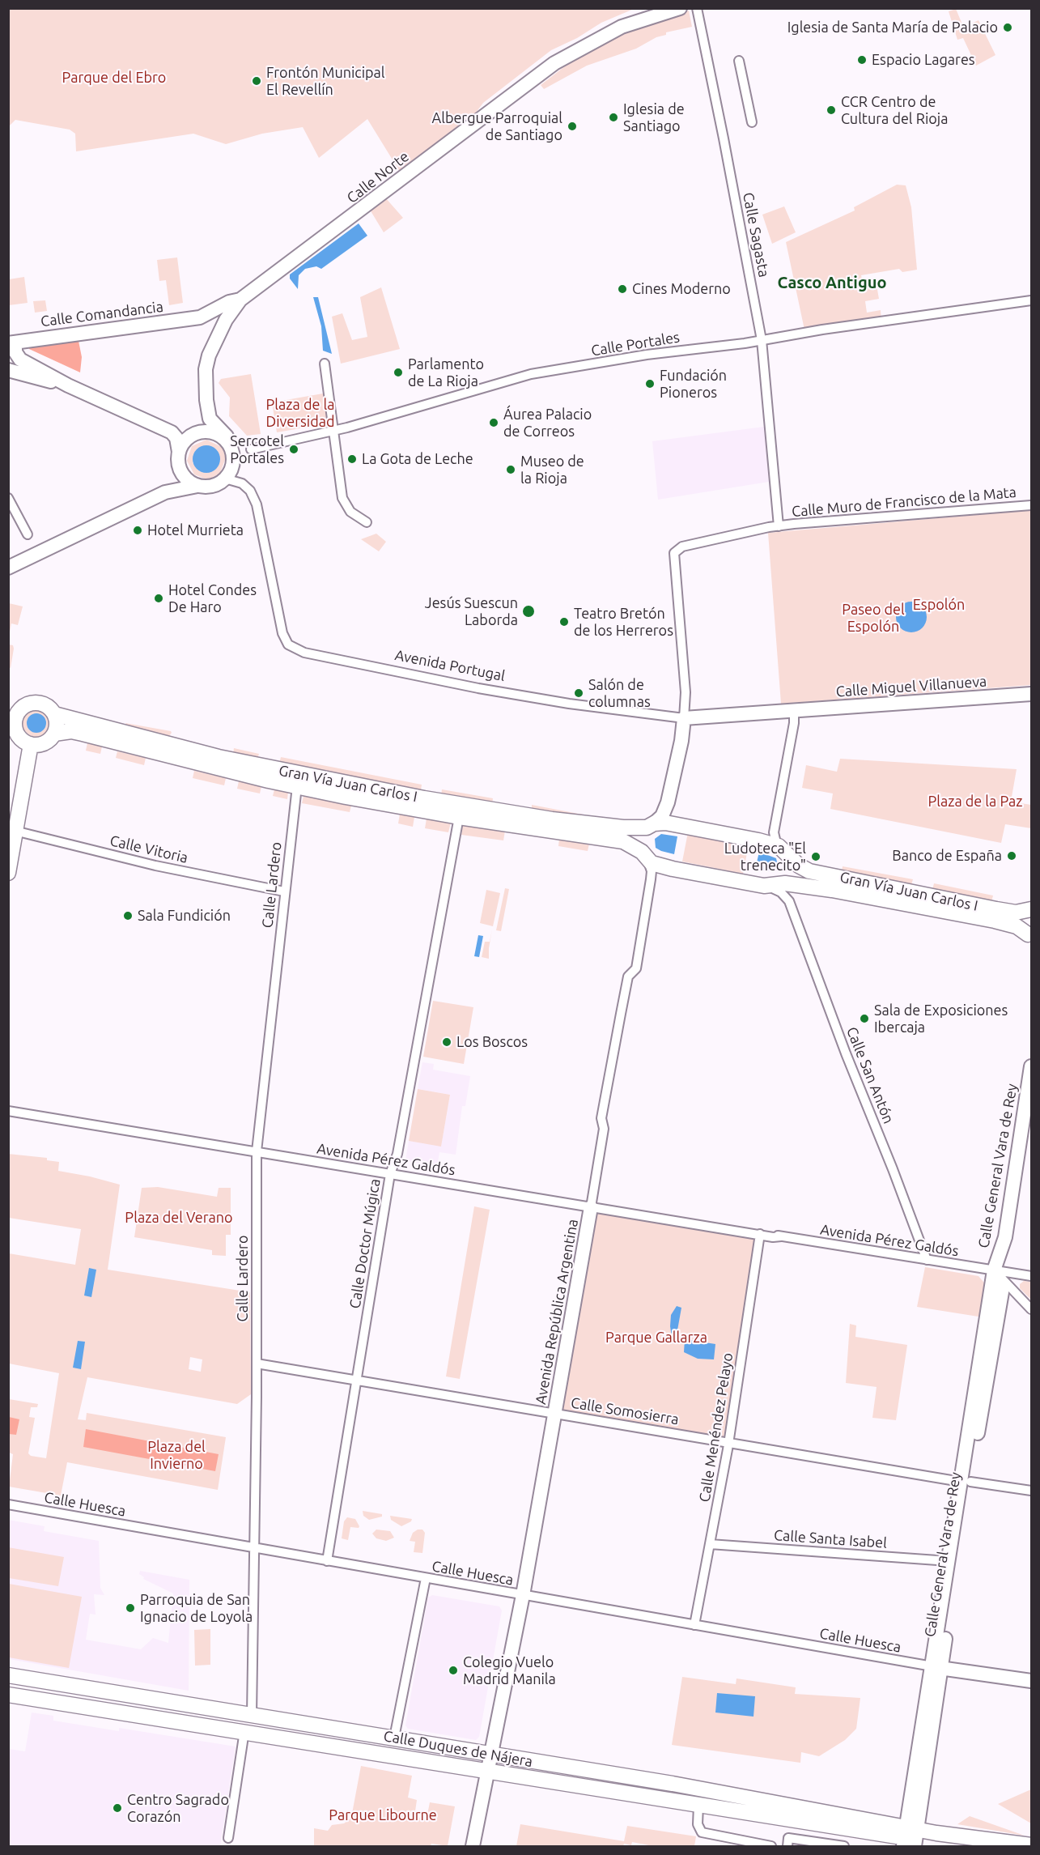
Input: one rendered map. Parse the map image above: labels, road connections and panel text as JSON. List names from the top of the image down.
{
  "streets": {
    "main road": [
      "Calle Norte",
      "Calle Comandancia",
      "Avenida Portugal",
      "Calle Miguel Villanueva",
      "Gran Vía Juan Carlos I",
      "Calle General Vara de Rey",
      "Avenida República Argentina",
      "Calle Duques de Nájera"
    ],
    "street": [
      "Calle Sagasta",
      "Calle Portales",
      "Calle Muro de Francisco de la Mata",
      "Calle Vitoria",
      "Calle Lardero",
      "Calle San Antón",
      "Avenida Pérez Galdós",
      "Calle Doctor Múgica",
      "Calle Somosierra",
      "Calle Menéndez Pelayo",
      "Calle Huesca",
      "Calle Santa Isabel"
    ]
  },
  "crossings": [
    ["Calle Norte", "Calle Comandancia"],
    ["Calle Norte", "Avenida Portugal"],
    ["Calle Sagasta", "Calle Portales"],
    ["Calle Sagasta", "Calle Muro de Francisco de la Mata"],
    ["Calle Muro de Francisco de la Mata", "Avenida Portugal"],
    ["Avenida Portugal", "Calle Miguel Villanueva"],
    ["Gran Vía Juan Carlos I", "Calle Lardero"],
    ["Gran Vía Juan Carlos I", "Calle San Antón"],
    ["Gran Vía Juan Carlos I", "Calle Doctor Múgica"],
    ["Gran Vía Juan Carlos I", "Avenida República Argentina"],
    ["Calle Vitoria", "Calle Lardero"],
    ["Calle Lardero", "Avenida Pérez Galdós"],
    ["Calle Lardero", "Calle Somosierra"],
    ["Calle Lardero", "Calle Huesca"],
    ["Calle Lardero", "Calle Duques de Nájera"],
    ["Calle San Antón", "Avenida Pérez Galdós"],
    ["Avenida Pérez Galdós", "Calle General Vara de Rey"],
    ["Avenida Pérez Galdós", "Calle Doctor Múgica"],
    ["Avenida Pérez Galdós", "Avenida República Argentina"],
    ["Avenida Pérez Galdós", "Calle Menéndez Pelayo"],
    ["Calle General Vara de Rey", "Calle Somosierra"],
    ["Calle General Vara de Rey", "Calle Huesca"],
    ["Calle General Vara de Rey", "Calle Santa Isabel"],
    ["Calle General Vara de Rey", "Calle Duques de Nájera"],
    ["Calle Doctor Múgica", "Calle Somosierra"],
    ["Calle Doctor Múgica", "Calle Huesca"],
    ["Avenida República Argentina", "Calle Somosierra"],
    ["Avenida República Argentina", "Calle Huesca"],
    ["Avenida República Argentina", "Calle Duques de Nájera"],
    ["Calle Somosierra", "Calle Menéndez Pelayo"],
    ["Calle Menéndez Pelayo", "Calle Huesca"],
    ["Calle Menéndez Pelayo", "Calle Santa Isabel"]
  ],
  "districts": ["Casco Antiguo"],
  "parks": [
    "Parque del Ebro",
    "Plaza de la Diversidad",
    "Espolón",
    "Paseo del Espolón",
    "Plaza de la Paz",
    "Plaza del Verano",
    "Parque Gallarza",
    "Plaza del Invierno",
    "Parque Libourne"
  ],
  "places": [
    "Iglesia de Santa María de Palacio",
    "Espacio Lagares",
    "Frontón Municipal El Revellín",
    "CCR Centro de Cultura del Rioja",
    "Iglesia de Santiago",
    "Albergue Parroquial de Santiago",
    "Cines Moderno",
    "Parlamento de La Rioja",
    "Fundación Pioneros",
    "Áurea Palacio de Correos",
    "Sercotel Portales",
    "La Gota de Leche",
    "Museo de la Rioja",
    "Hotel Murrieta",
    "Hotel Condes De Haro",
    "Jesús Suescun Laborda",
    "Teatro Bretón de los Herreros",
    "Salón de columnas",
    "Banco de España",
    "Ludoteca \"El trenecito\"",
    "Sala Fundición",
    "Sala de Exposiciones Ibercaja",
    "Los Boscos",
    "Parroquia de San Ignacio de Loyola",
    "Colegio Vuelo Madrid Manila",
    "Centro Sagrado Corazón"
  ]
}
